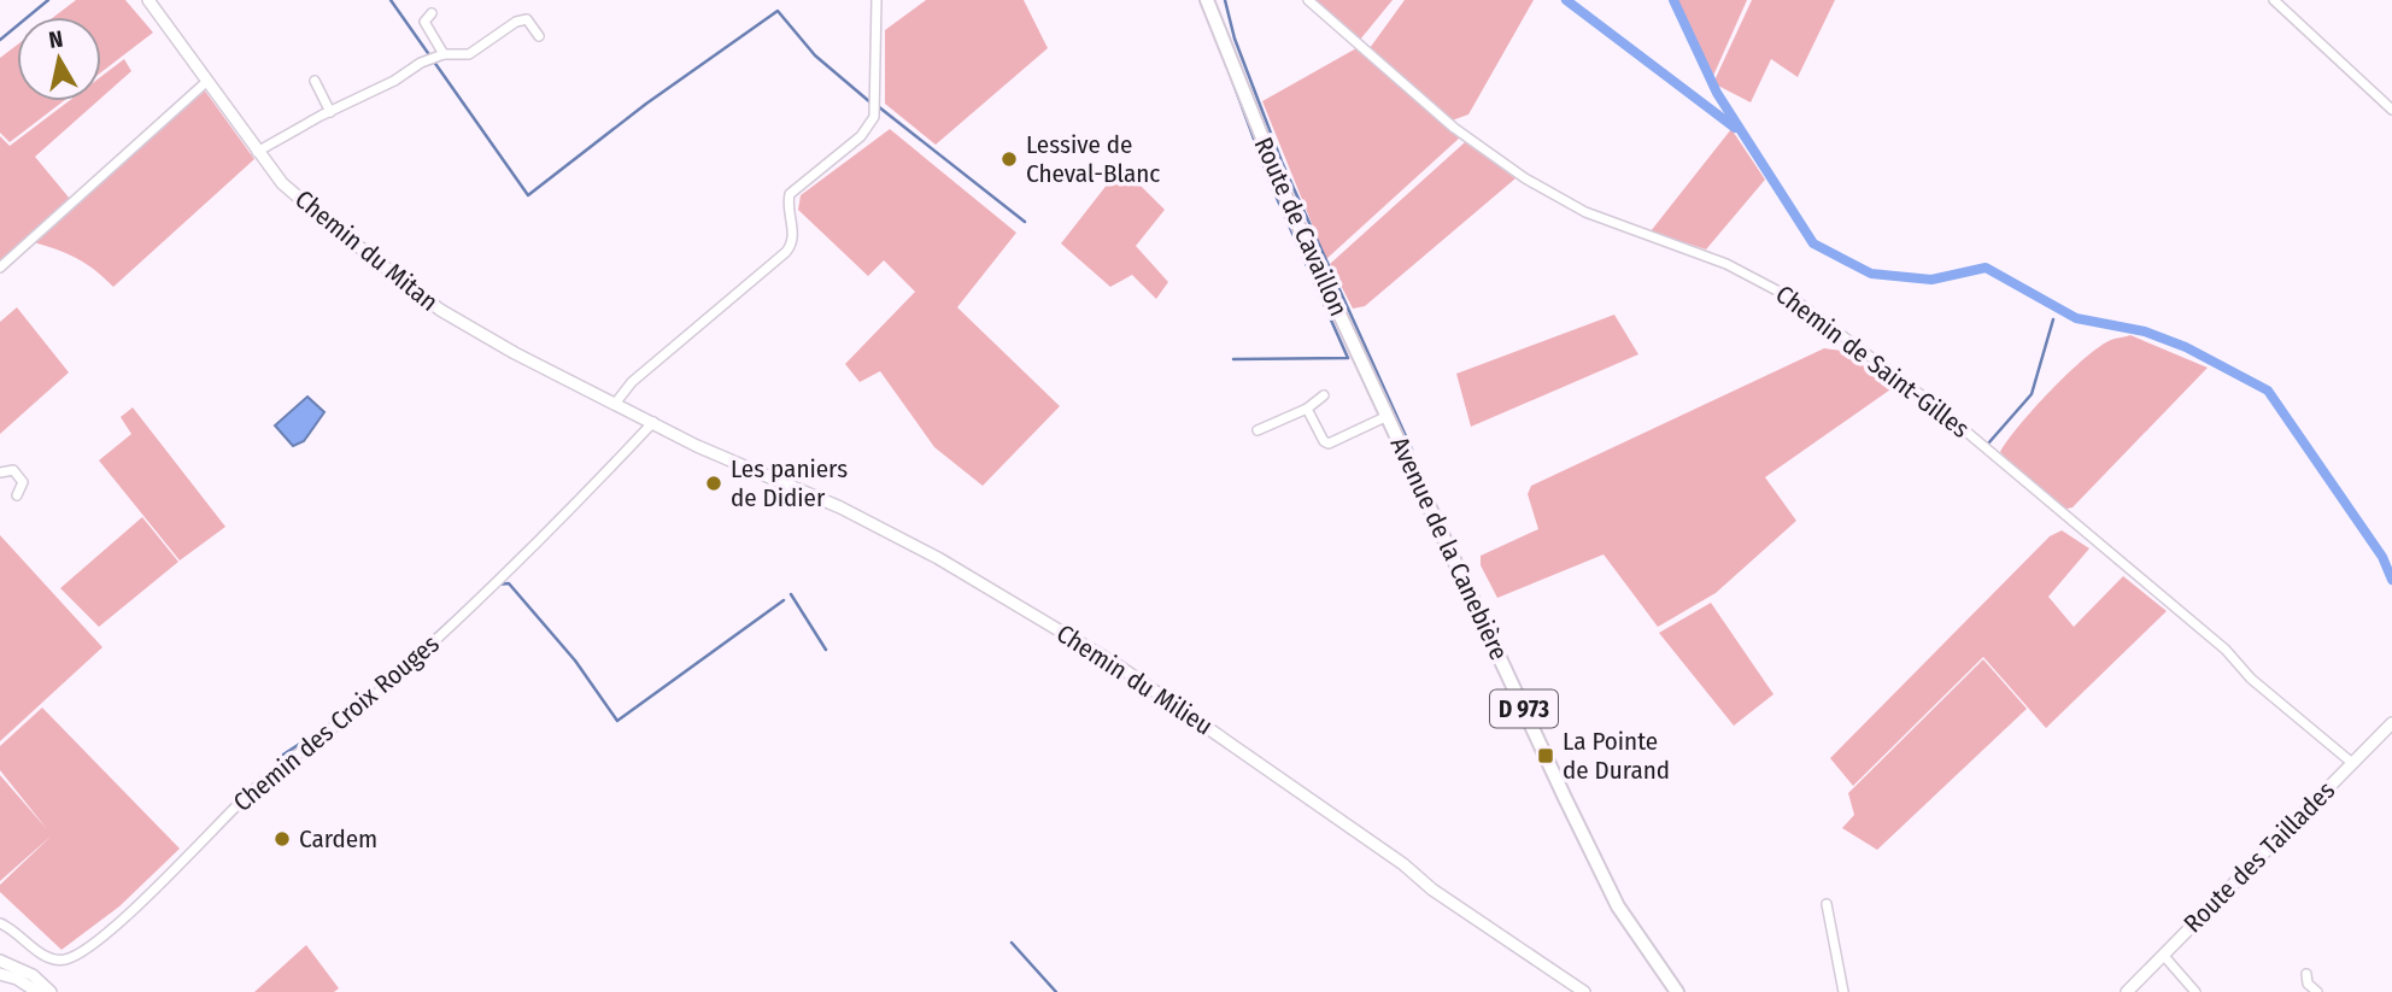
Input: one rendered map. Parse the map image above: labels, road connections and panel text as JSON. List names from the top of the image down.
{
  "streets": {
    "main road": ["Route de Cavaillon", "Avenue de la Canebière", "D 973"],
    "street": [
      "Chemin du Mitan",
      "Chemin de Saint-Gilles",
      "Chemin du Milieu",
      "Chemin des Croix Rouges",
      "Route des Taillades"
    ]
  },
  "crossings": [
    ["Route de Cavaillon", "Avenue de la Canebière"],
    ["Chemin du Mitan", "Chemin du Milieu"],
    ["Chemin du Mitan", "Chemin des Croix Rouges"],
    ["Chemin de Saint-Gilles", "Route des Taillades"],
    ["Chemin du Milieu", "Chemin des Croix Rouges"]
  ],
  "places": {
    "other": ["Lessive de Cheval-Blanc", "Les paniers de Didier", "Cardem"],
    "transit": ["La Pointe de Durand"]
  },
  "north": "top"
}
